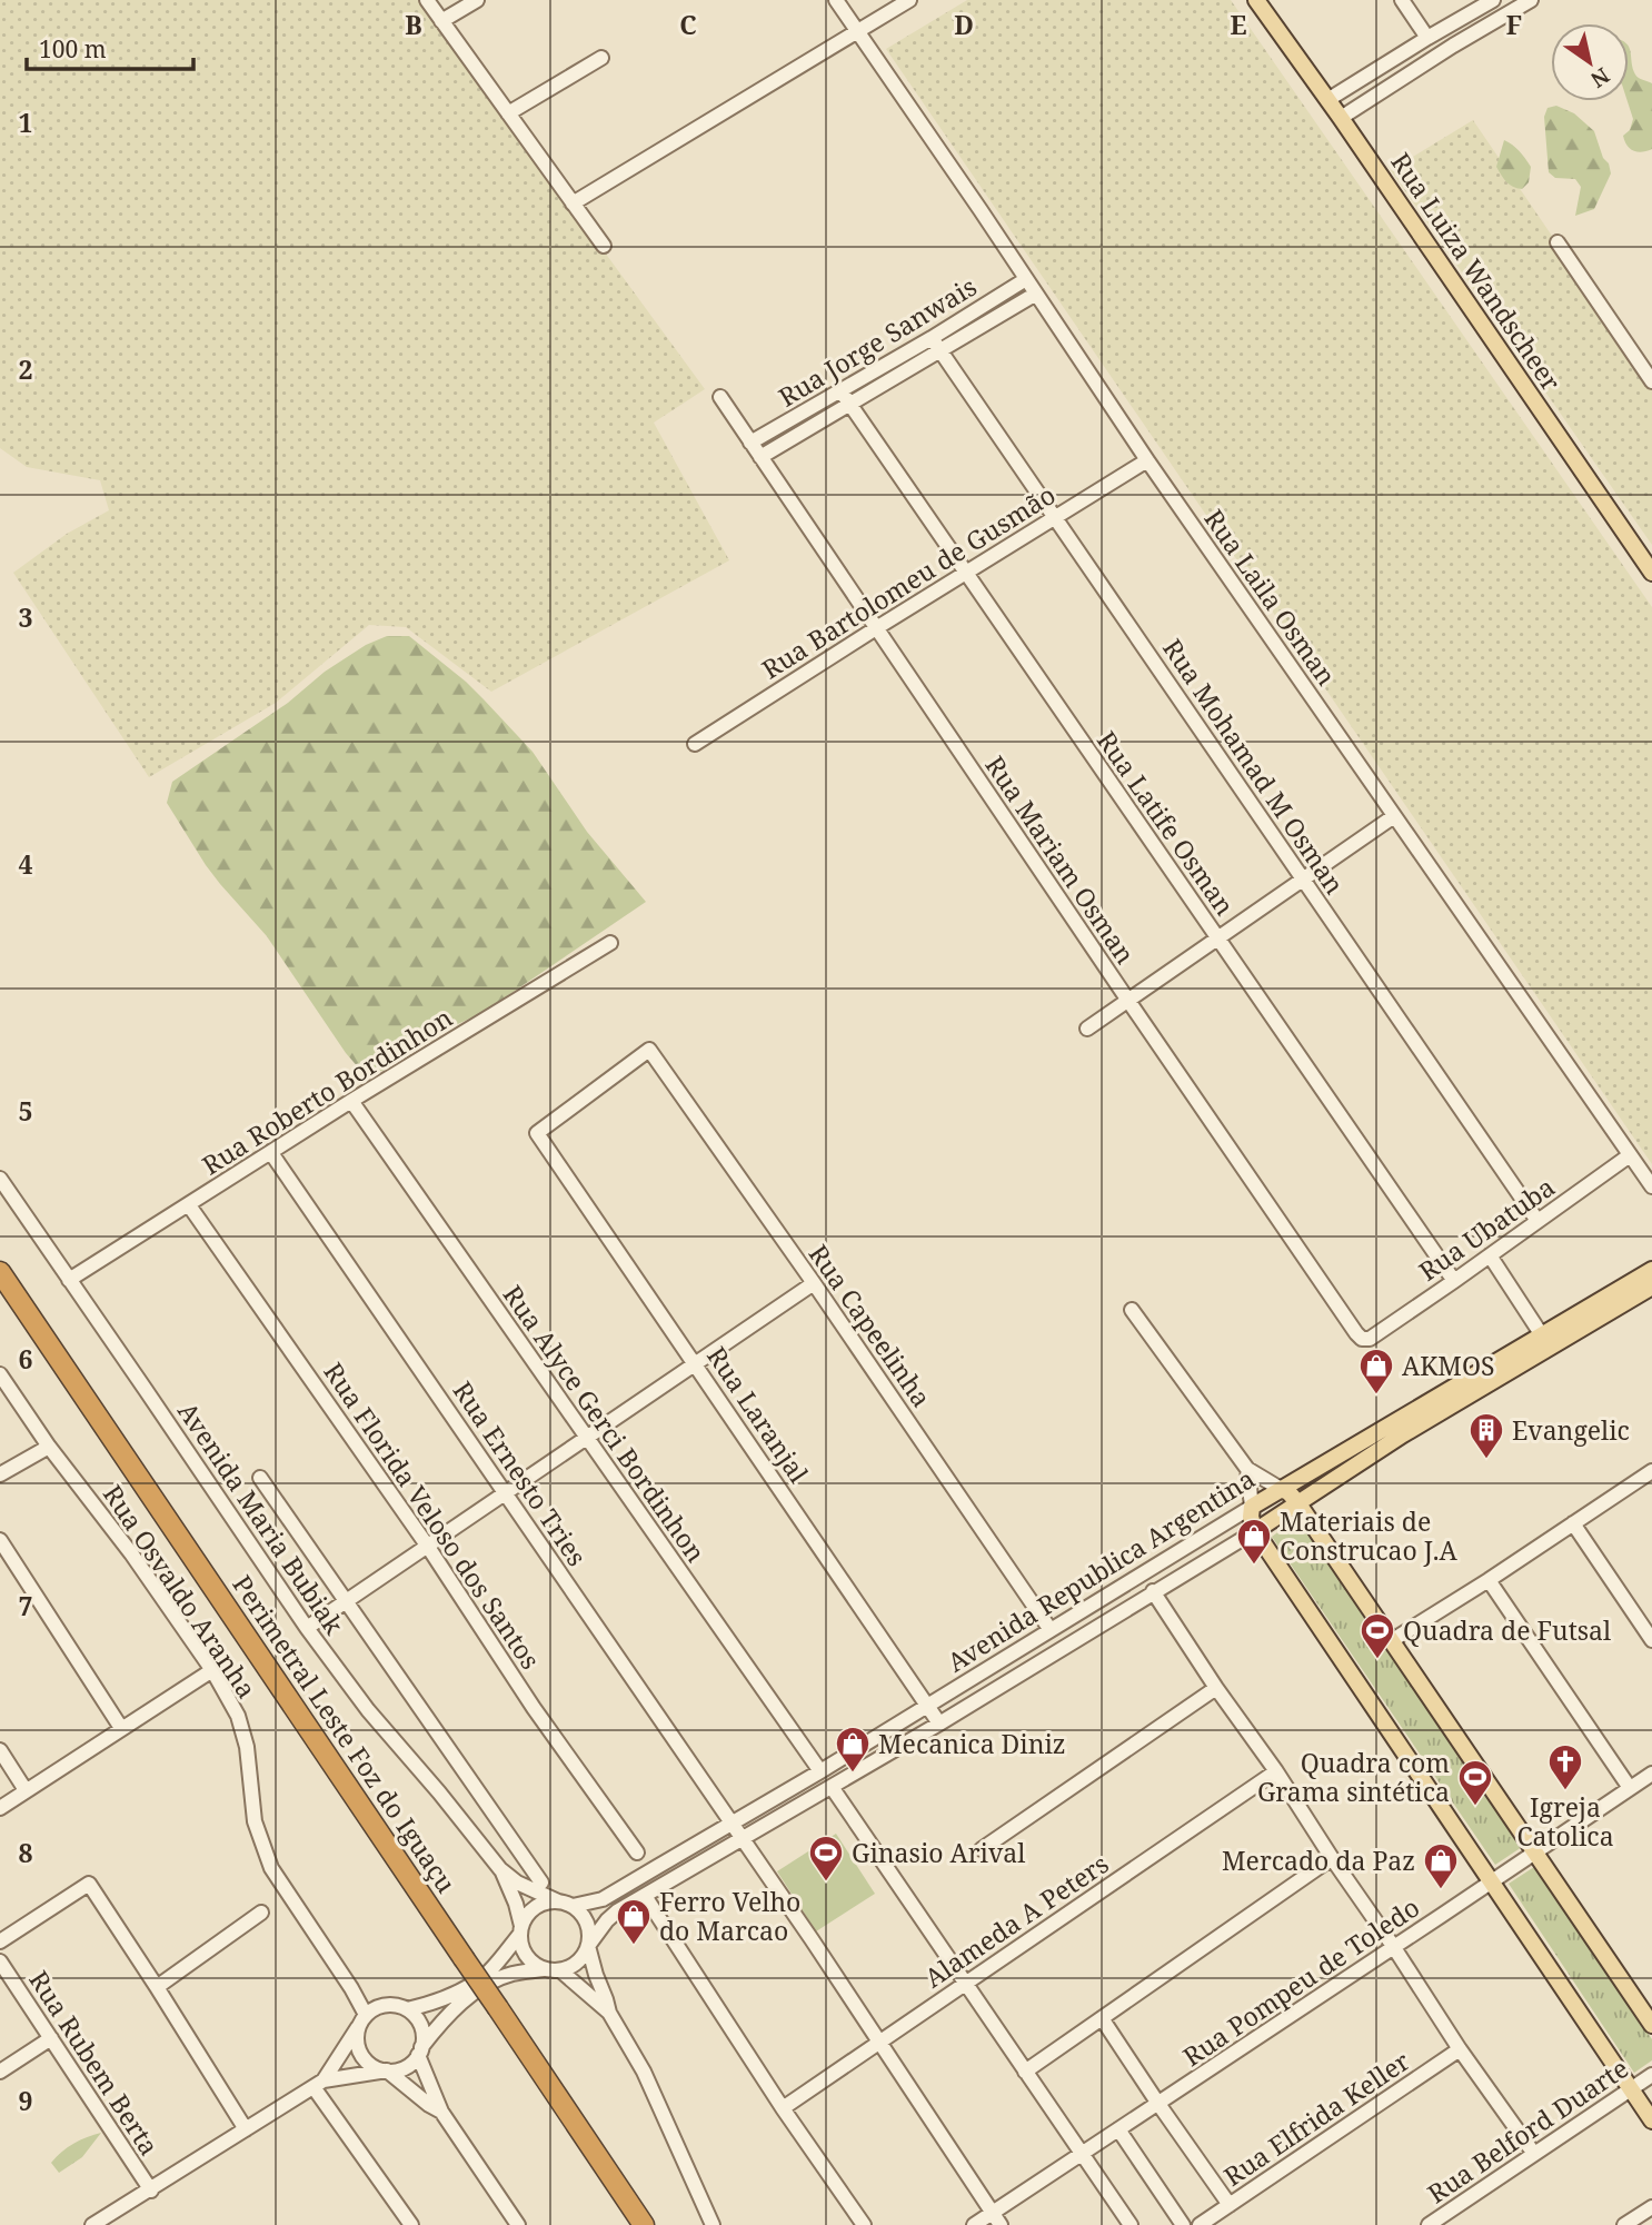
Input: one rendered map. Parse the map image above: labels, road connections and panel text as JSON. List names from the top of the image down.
{
  "streets": {
    "highway": ["Perimetral Leste Foz do Iguaçu"],
    "main road": ["Rua Luiza Wandscheer", "Avenida Republica Argentina"],
    "street": [
      "Rua Jorge Sanwais",
      "Rua Bartolomeu de Gusmão",
      "Rua Laila Osman",
      "Rua Mohamad M Osman",
      "Rua Latife Osman",
      "Rua Mariam Osman",
      "Rua Roberto Bordinhon",
      "Rua Ubatuba",
      "Rua Capeelinha",
      "Rua Laranjal",
      "Rua Alyce Gerci Bordinhon",
      "Rua Ernesto Tries",
      "Rua Florida Veloso dos Santos",
      "Avenida Maria Bubiak",
      "Rua Osvaldo Aranha",
      "Alameda A Peters",
      "Rua Pompeu de Toledo",
      "Rua Rubem Berta",
      "Rua Elfrida Keller",
      "Rua Belford Duarte"
    ]
  },
  "crossings": [
    ["Rua Jorge Sanwais", "Rua Laila Osman"],
    ["Rua Jorge Sanwais", "Rua Mohamad M Osman"],
    ["Rua Jorge Sanwais", "Rua Latife Osman"],
    ["Rua Jorge Sanwais", "Rua Mariam Osman"],
    ["Rua Bartolomeu de Gusmão", "Rua Laila Osman"],
    ["Rua Bartolomeu de Gusmão", "Rua Mohamad M Osman"],
    ["Rua Bartolomeu de Gusmão", "Rua Latife Osman"],
    ["Rua Bartolomeu de Gusmão", "Rua Mariam Osman"],
    ["Rua Laila Osman", "Rua Ubatuba"],
    ["Rua Mohamad M Osman", "Rua Ubatuba"],
    ["Rua Latife Osman", "Rua Ubatuba"],
    ["Rua Mariam Osman", "Rua Ubatuba"],
    ["Rua Roberto Bordinhon", "Rua Alyce Gerci Bordinhon"],
    ["Rua Roberto Bordinhon", "Rua Ernesto Tries"],
    ["Rua Roberto Bordinhon", "Rua Florida Veloso dos Santos"],
    ["Rua Roberto Bordinhon", "Avenida Maria Bubiak"],
    ["Rua Capeelinha", "Rua Laranjal"],
    ["Rua Capeelinha", "Avenida Republica Argentina"],
    ["Rua Laranjal", "Avenida Republica Argentina"],
    ["Rua Alyce Gerci Bordinhon", "Avenida Republica Argentina"],
    ["Rua Ernesto Tries", "Avenida Republica Argentina"],
    ["Rua Ernesto Tries", "Alameda A Peters"],
    ["Rua Ernesto Tries", "Rua Pompeu de Toledo"],
    ["Avenida Maria Bubiak", "Avenida Republica Argentina"]
  ],
  "places": {
    "shop": [
      "AKMOS",
      "Materiais de Construcao J.A",
      "Mecanica Diniz",
      "Mercado da Paz",
      "Ferro Velho do Marcao"
    ],
    "building": ["Evangelic"],
    "sports": ["Quadra de Futsal", "Quadra com Grama sintética", "Ginasio Arival"],
    "church": ["Igreja Catolica"]
  },
  "scale_bar": "100 m",
  "north": "bottom right",
  "grid": {
    "columns": [
      "B",
      "C",
      "D",
      "E",
      "F"
    ],
    "rows": [
      "1",
      "2",
      "3",
      "4",
      "5",
      "6",
      "7",
      "8",
      "9"
    ]
  }
}
